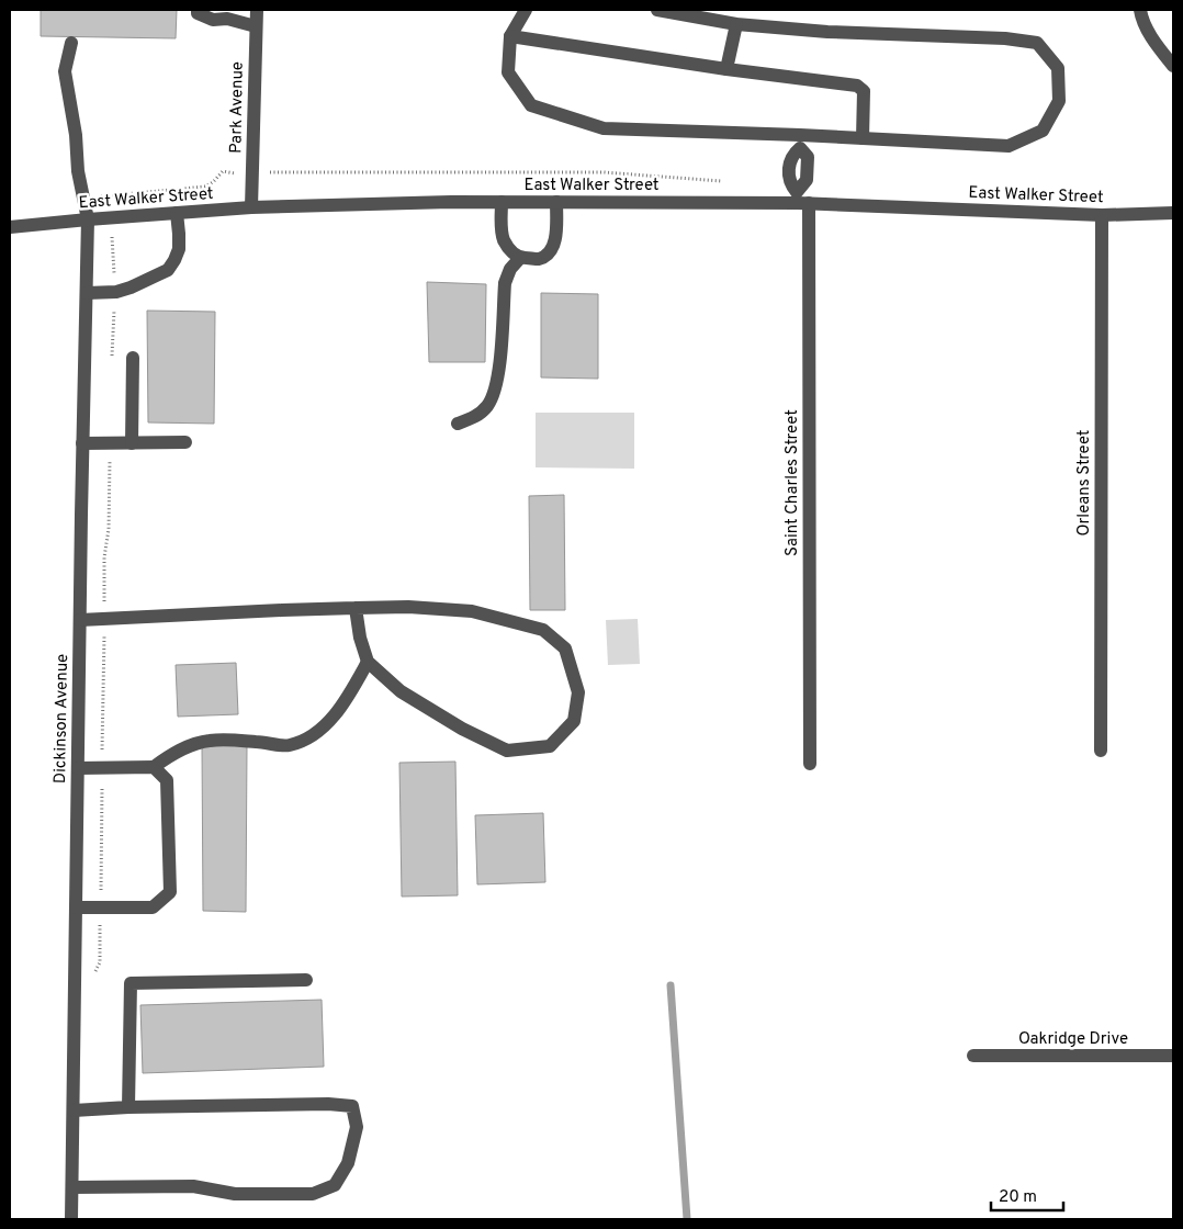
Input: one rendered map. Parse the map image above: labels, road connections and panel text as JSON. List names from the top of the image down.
{
  "streets": {
    "street": [
      "Park Avenue",
      "East Walker Street",
      "Saint Charles Street",
      "Orleans Street",
      "Dickinson Avenue",
      "Oakridge Drive"
    ]
  },
  "crossings": [
    ["Park Avenue", "East Walker Street"],
    ["East Walker Street", "Saint Charles Street"],
    ["East Walker Street", "Orleans Street"],
    ["East Walker Street", "Dickinson Avenue"]
  ],
  "scale_bar": "20 m"
}
